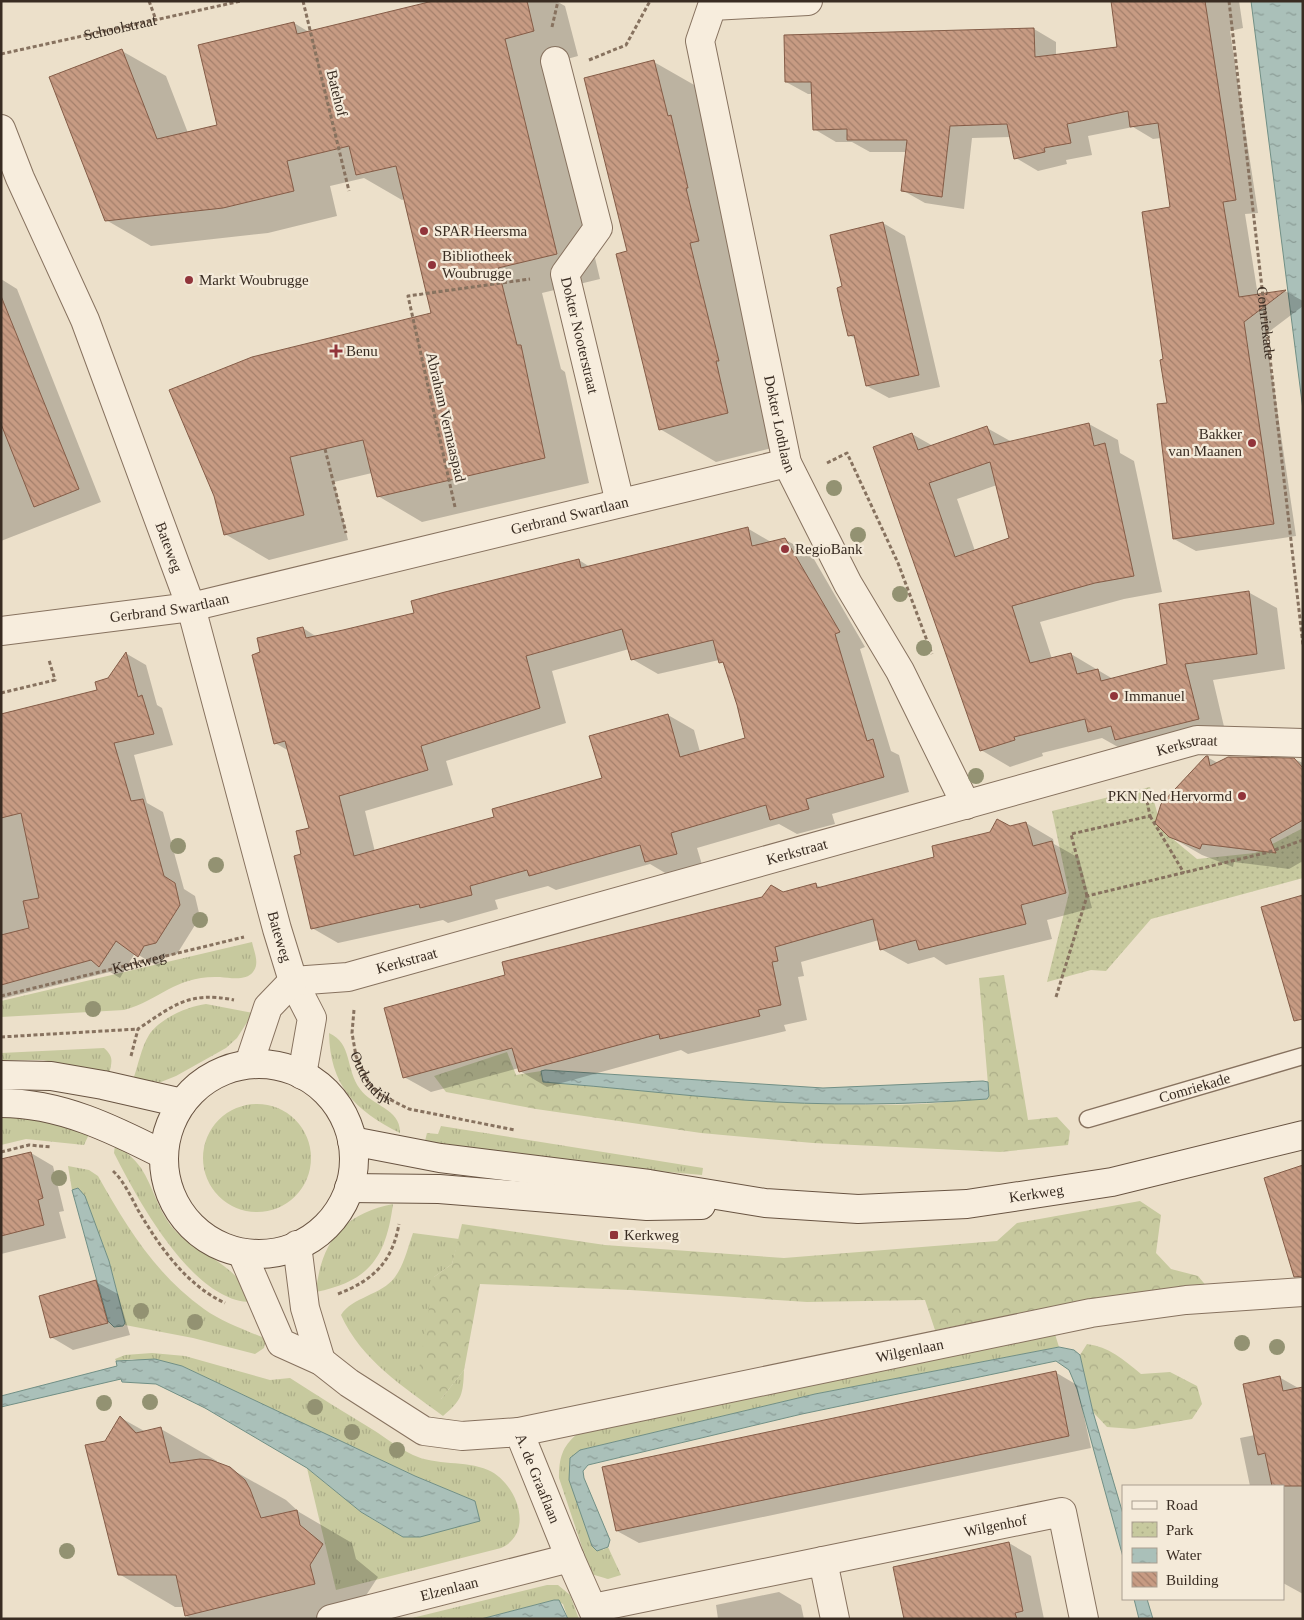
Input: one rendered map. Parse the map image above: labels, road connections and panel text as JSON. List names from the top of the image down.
{
  "streets": {
    "street": [
      "Dokter Nooterstraat",
      "Dokter Lothlaan",
      "Gerbrand Swartlaan",
      "Bateweg",
      "Kerkstraat",
      "Kerkweg",
      "Wilgenlaan",
      "A. de Graaflaan",
      "Wilgenhof",
      "Elzenlaan"
    ],
    "lane": ["Comriekade"],
    "path": [
      "Schoolstraat",
      "Batehof",
      "Abraham Vermaaspad",
      "Oudendijk"
    ]
  },
  "crossings": [
    ["Dokter Nooterstraat", "Abraham Vermaaspad"],
    ["Dokter Nooterstraat", "Gerbrand Swartlaan"],
    ["Abraham Vermaaspad", "Gerbrand Swartlaan"],
    ["Dokter Lothlaan", "Gerbrand Swartlaan"],
    ["Dokter Lothlaan", "Kerkstraat"],
    ["Gerbrand Swartlaan", "Bateweg"],
    ["Bateweg", "Kerkstraat"],
    ["Bateweg", "Kerkweg"],
    ["Wilgenlaan", "A. de Graaflaan"],
    ["A. de Graaflaan", "Wilgenhof"],
    ["A. de Graaflaan", "Elzenlaan"]
  ],
  "places": {
    "other": [
      "SPAR Heersma",
      "Bibliotheek Woubrugge",
      "Markt Woubrugge",
      "Bakker van Maanen",
      "RegioBank",
      "Immanuel",
      "PKN Ned Hervormd"
    ],
    "health": ["Benu"],
    "transit": ["Kerkweg"]
  },
  "legend": [
    "Road",
    "Park",
    "Water",
    "Building"
  ]
}
